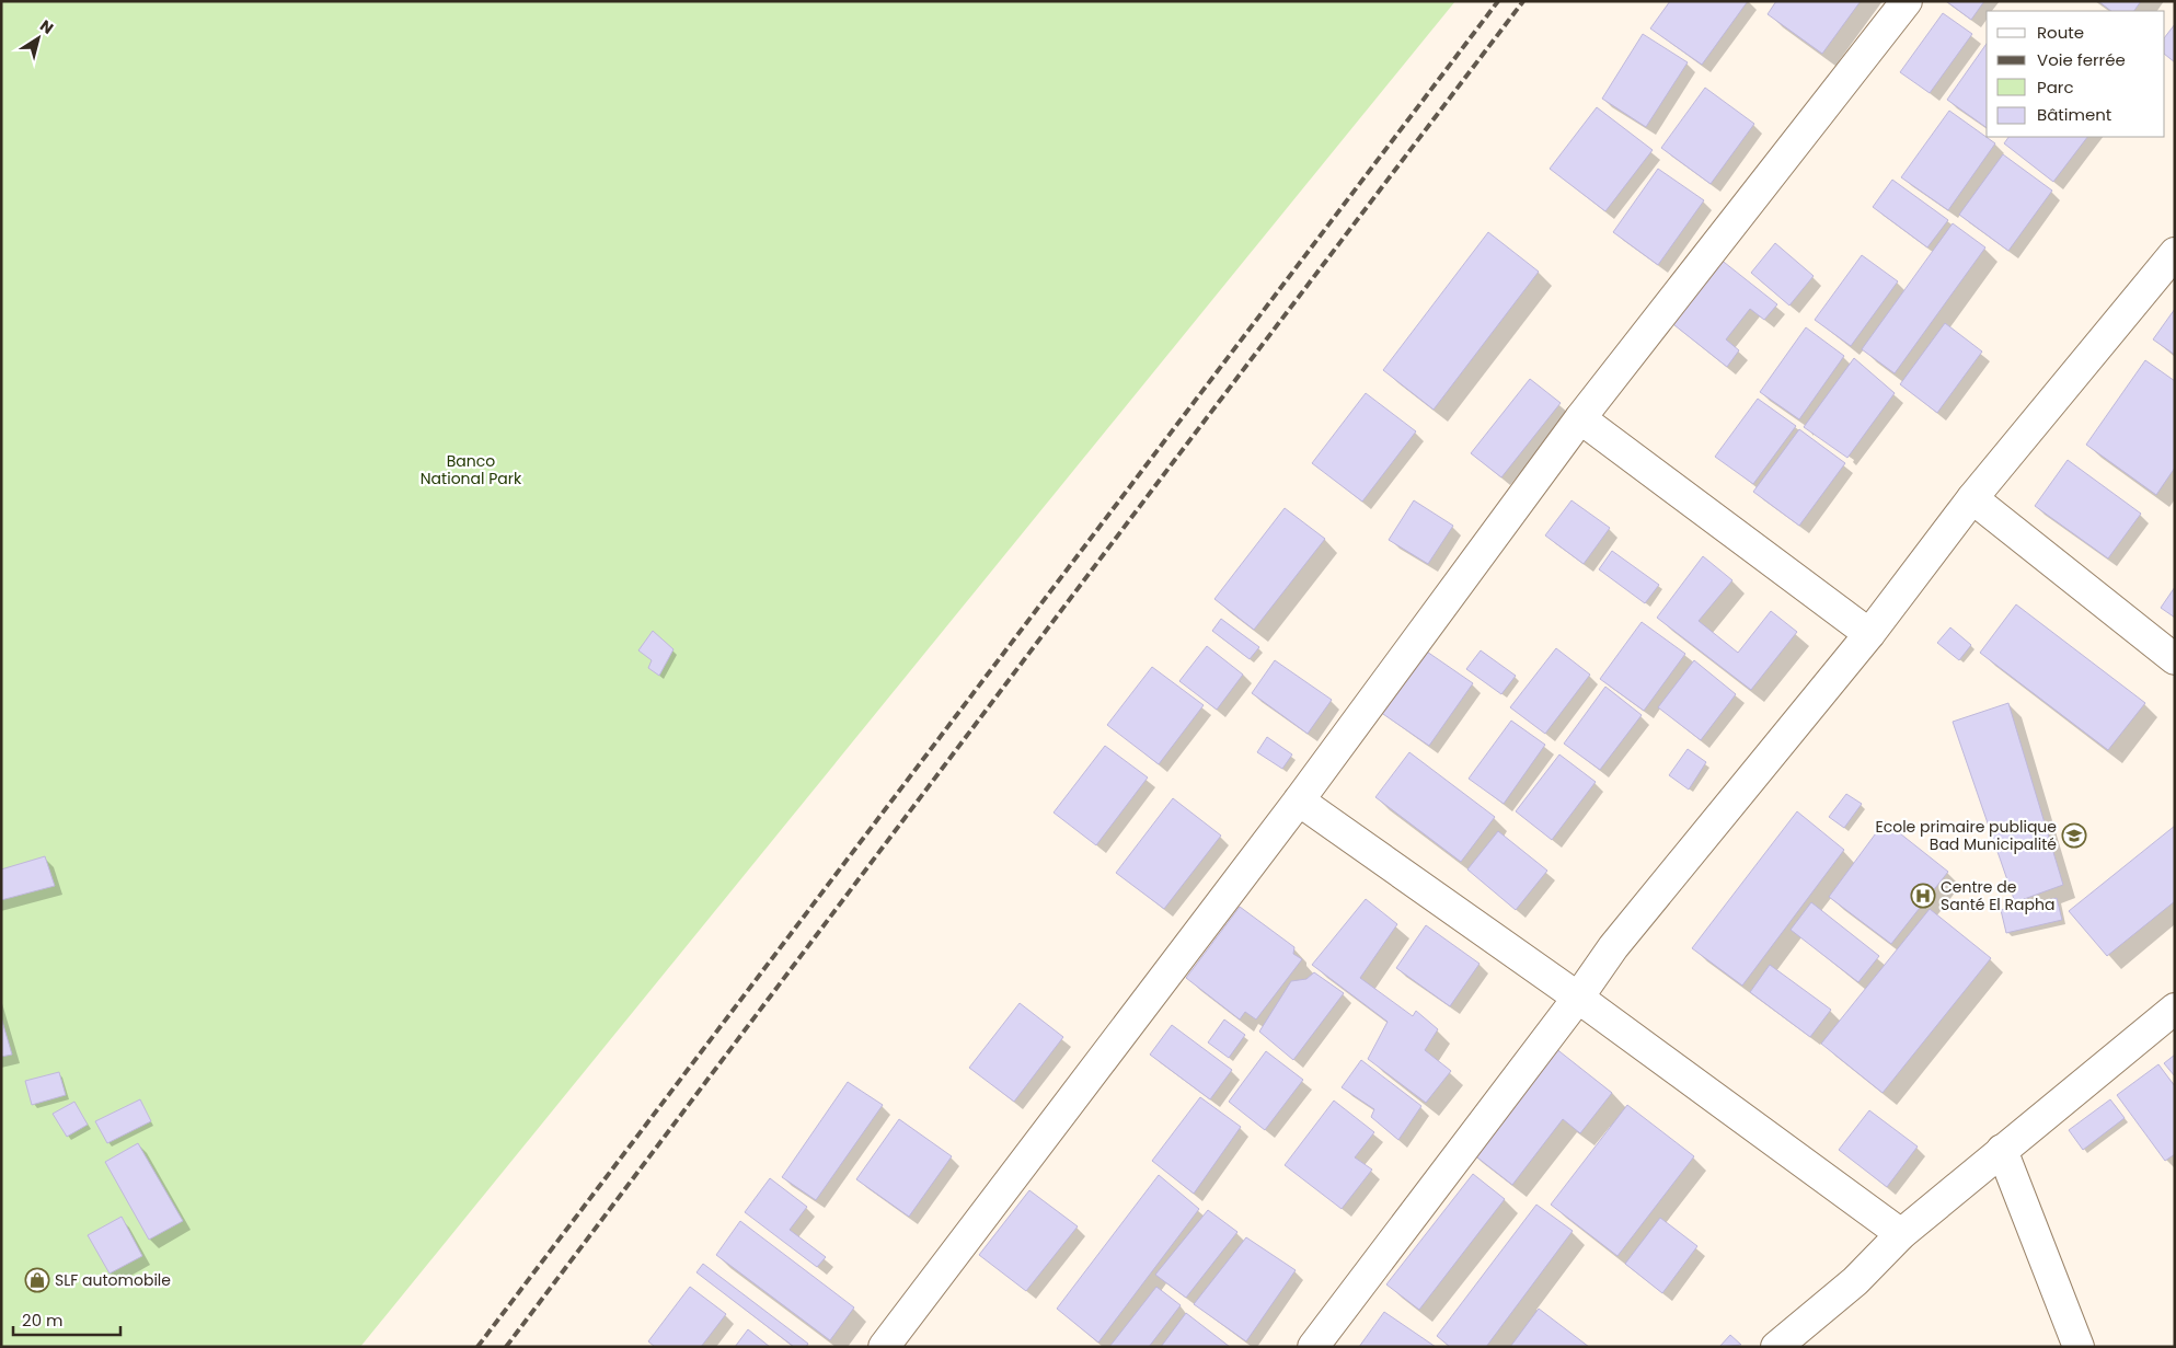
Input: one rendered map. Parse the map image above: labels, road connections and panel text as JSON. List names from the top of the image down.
{
  "parks": ["Banco National Park"],
  "places": {
    "school or university": ["Ecole primaire publique Bad Municipalité"],
    "hospital": ["Centre de Santé El Rapha"],
    "shop": ["SLF automobile"]
  },
  "legend": [
    "Route",
    "Voie ferrée",
    "Parc",
    "Bâtiment"
  ],
  "scale_bar": "20 m",
  "north": "top right"
}
